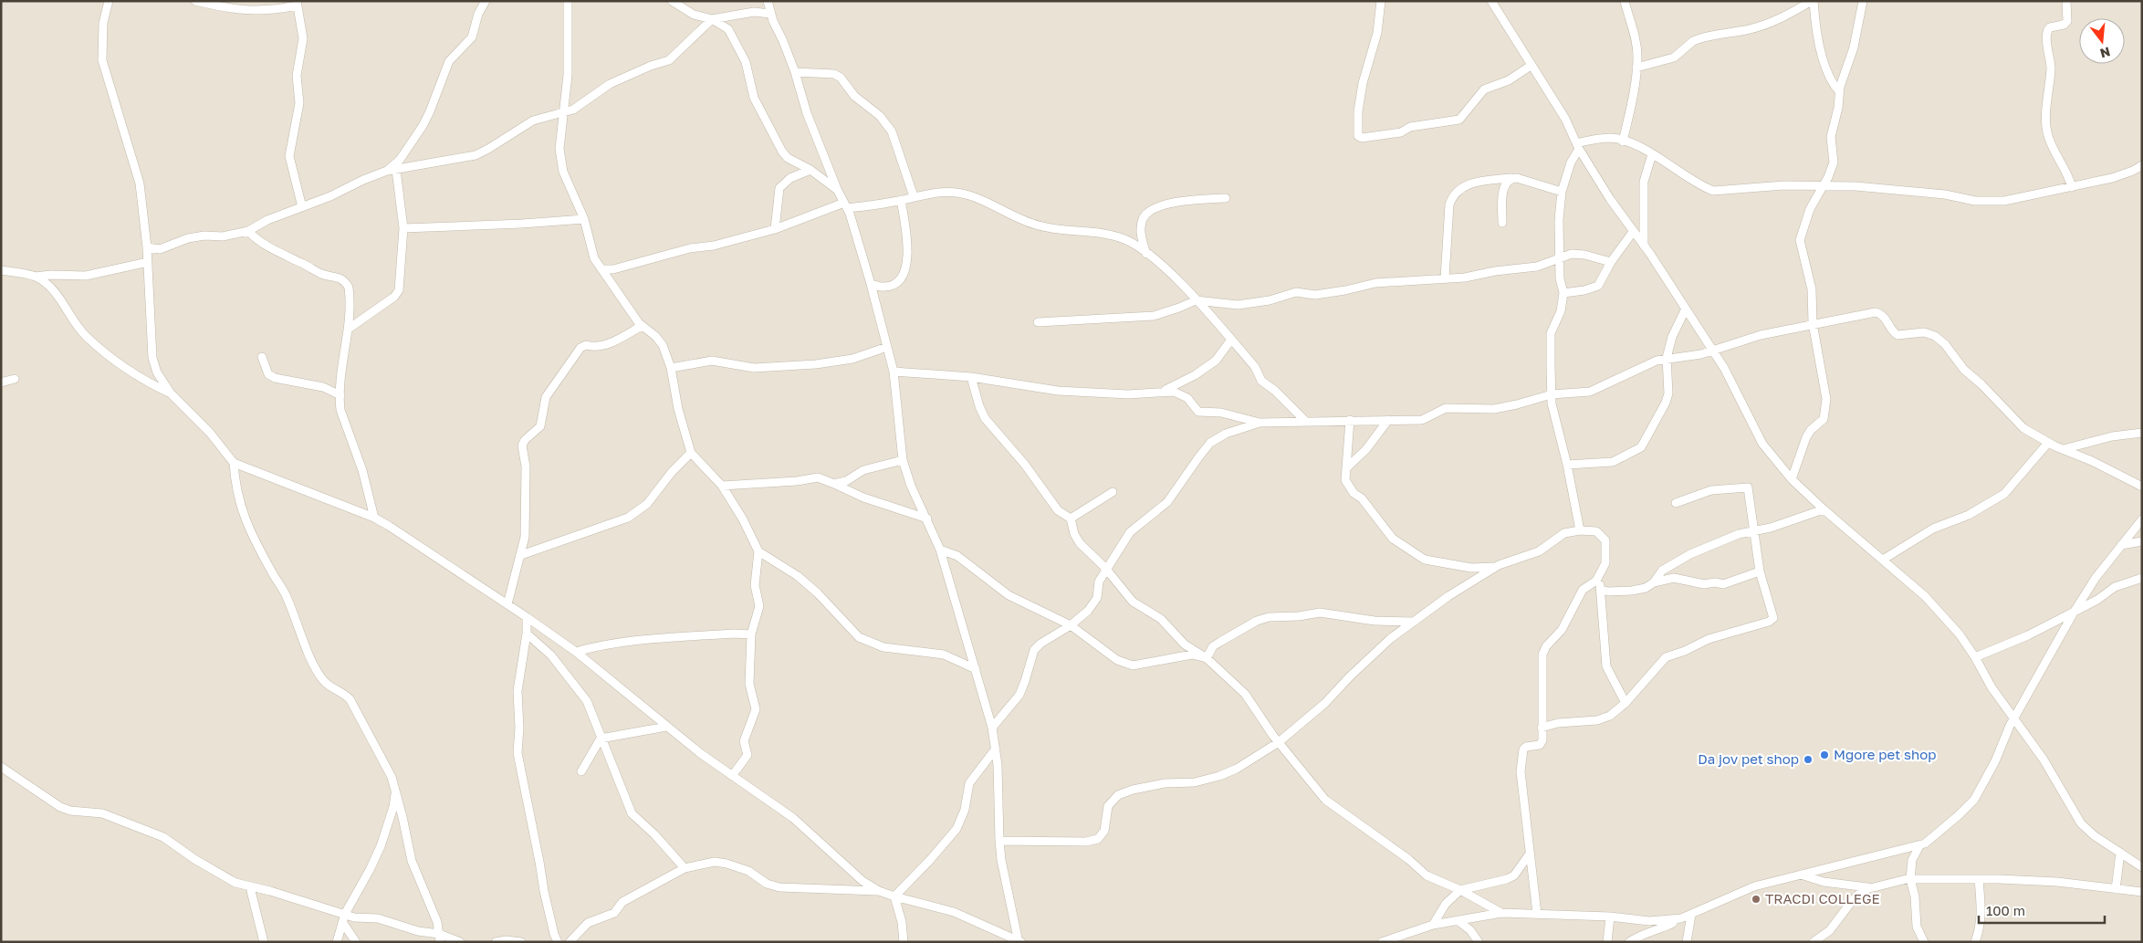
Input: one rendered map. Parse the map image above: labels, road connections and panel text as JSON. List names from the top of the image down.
{
  "places": ["Mgore pet shop", "Da jov pet shop", "TRACDI COLLEGE"],
  "scale_bar": "100 m",
  "north": "bottom"
}
